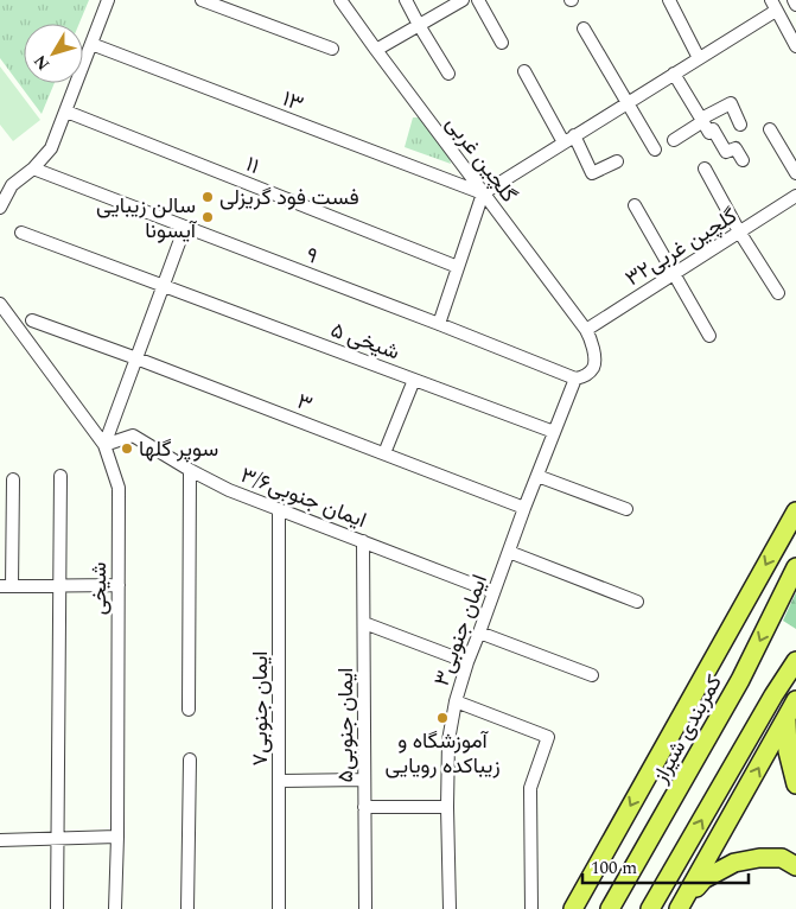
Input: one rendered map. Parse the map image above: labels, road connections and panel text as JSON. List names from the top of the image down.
{
  "streets": {
    "highway": ["کمربندی شیراز"],
    "street": [
      "۱۳",
      "گلچین غربی",
      "۱۱",
      "گلچین غربی۳۲",
      "۹",
      "شیخی ۵",
      "۳",
      "ایمان جنوبی۳/۶",
      "شیخی",
      "ایمان جنوبی۳",
      "ایمان جنوبی۷",
      "ایمان جنوبی۵"
    ]
  },
  "crossings": [
    ["۱۳", "گلچین غربی"],
    ["گلچین غربی", "گلچین غربی۳۲"],
    ["۹", "ایمان جنوبی۳"],
    ["شیخی ۵", "ایمان جنوبی۳"],
    ["۳", "ایمان جنوبی۳"],
    ["ایمان جنوبی۳/۶", "شیخی"],
    ["ایمان جنوبی۳/۶", "ایمان جنوبی۳"],
    ["ایمان جنوبی۳/۶", "ایمان جنوبی۷"],
    ["ایمان جنوبی۳/۶", "ایمان جنوبی۵"]
  ],
  "places": [
    "فست فود گریزلی",
    "سالن زیبایی آیسونا",
    "سوپر گلها",
    "آموزشگاه و زیباکده رویایی"
  ],
  "scale_bar": "100 m",
  "north": "bottom left"
}
